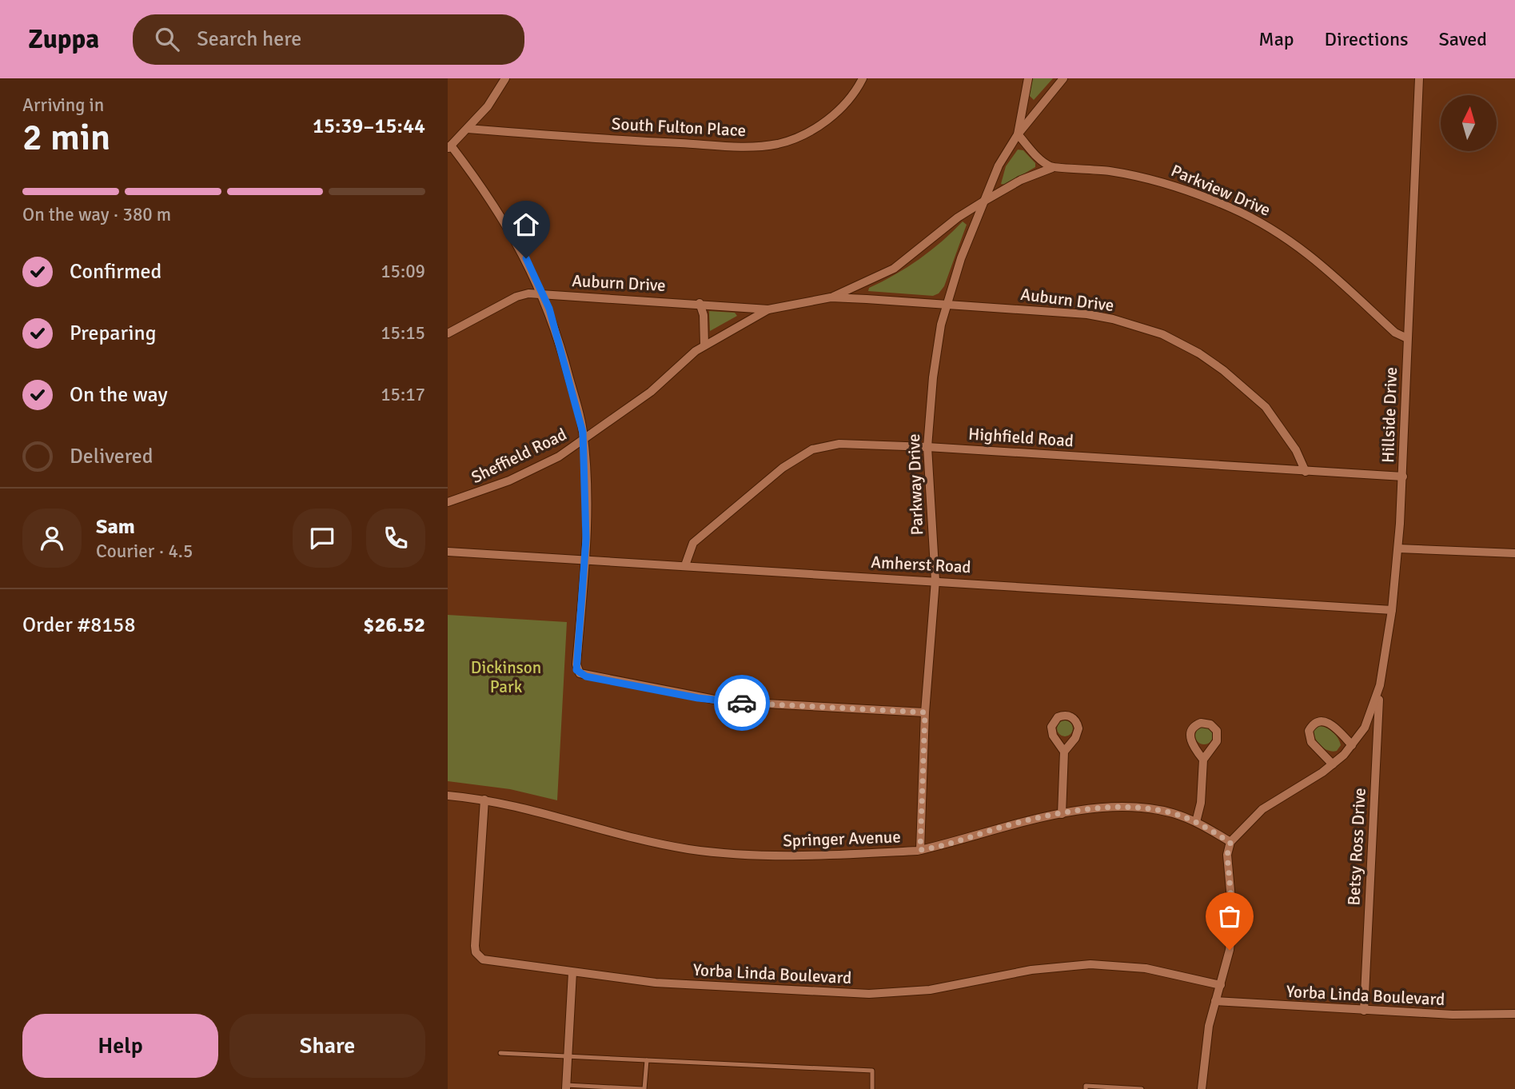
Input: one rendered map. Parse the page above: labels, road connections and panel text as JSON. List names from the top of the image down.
{
  "streets": {
    "street": [
      "South Fulton Place",
      "Parkview Drive",
      "Auburn Drive",
      "Hillside Drive",
      "Highfield Road",
      "Sheffield Road",
      "Parkway Drive",
      "Amherst Road",
      "Springer Avenue",
      "Betsy Ross Drive",
      "Yorba Linda Boulevard"
    ]
  },
  "crossings": [
    ["Parkview Drive", "Auburn Drive"],
    ["Parkview Drive", "Hillside Drive"],
    ["Parkview Drive", "Parkway Drive"],
    ["Auburn Drive", "Highfield Road"],
    ["Auburn Drive", "Sheffield Road"],
    ["Auburn Drive", "Parkway Drive"],
    ["Hillside Drive", "Highfield Road"],
    ["Hillside Drive", "Amherst Road"],
    ["Hillside Drive", "Springer Avenue"],
    ["Hillside Drive", "Betsy Ross Drive"],
    ["Highfield Road", "Parkway Drive"],
    ["Highfield Road", "Amherst Road"],
    ["Parkway Drive", "Amherst Road"],
    ["Parkway Drive", "Springer Avenue"],
    ["Springer Avenue", "Yorba Linda Boulevard"],
    ["Betsy Ross Drive", "Yorba Linda Boulevard"]
  ],
  "parks": ["Dickinson Park"],
  "north": "top",
  "page": {
    "header": "Zuppa",
    "search": "Search here",
    "nav": ["Map", "Directions", "Saved"],
    "heading": ["2 min", "Arriving in", "15:39–15:44"],
    "panel": [
      "Sam",
      "Courier · 4.5",
      "Order #8158",
      "$26.52"
    ],
    "bar": "On the way · 380 m",
    "list": [
      ["Confirmed", "15:09"],
      ["Preparing", "15:15"],
      ["On the way", "15:17"],
      "Delivered"
    ],
    "buttons": ["Help", "Share"]
  }
}
